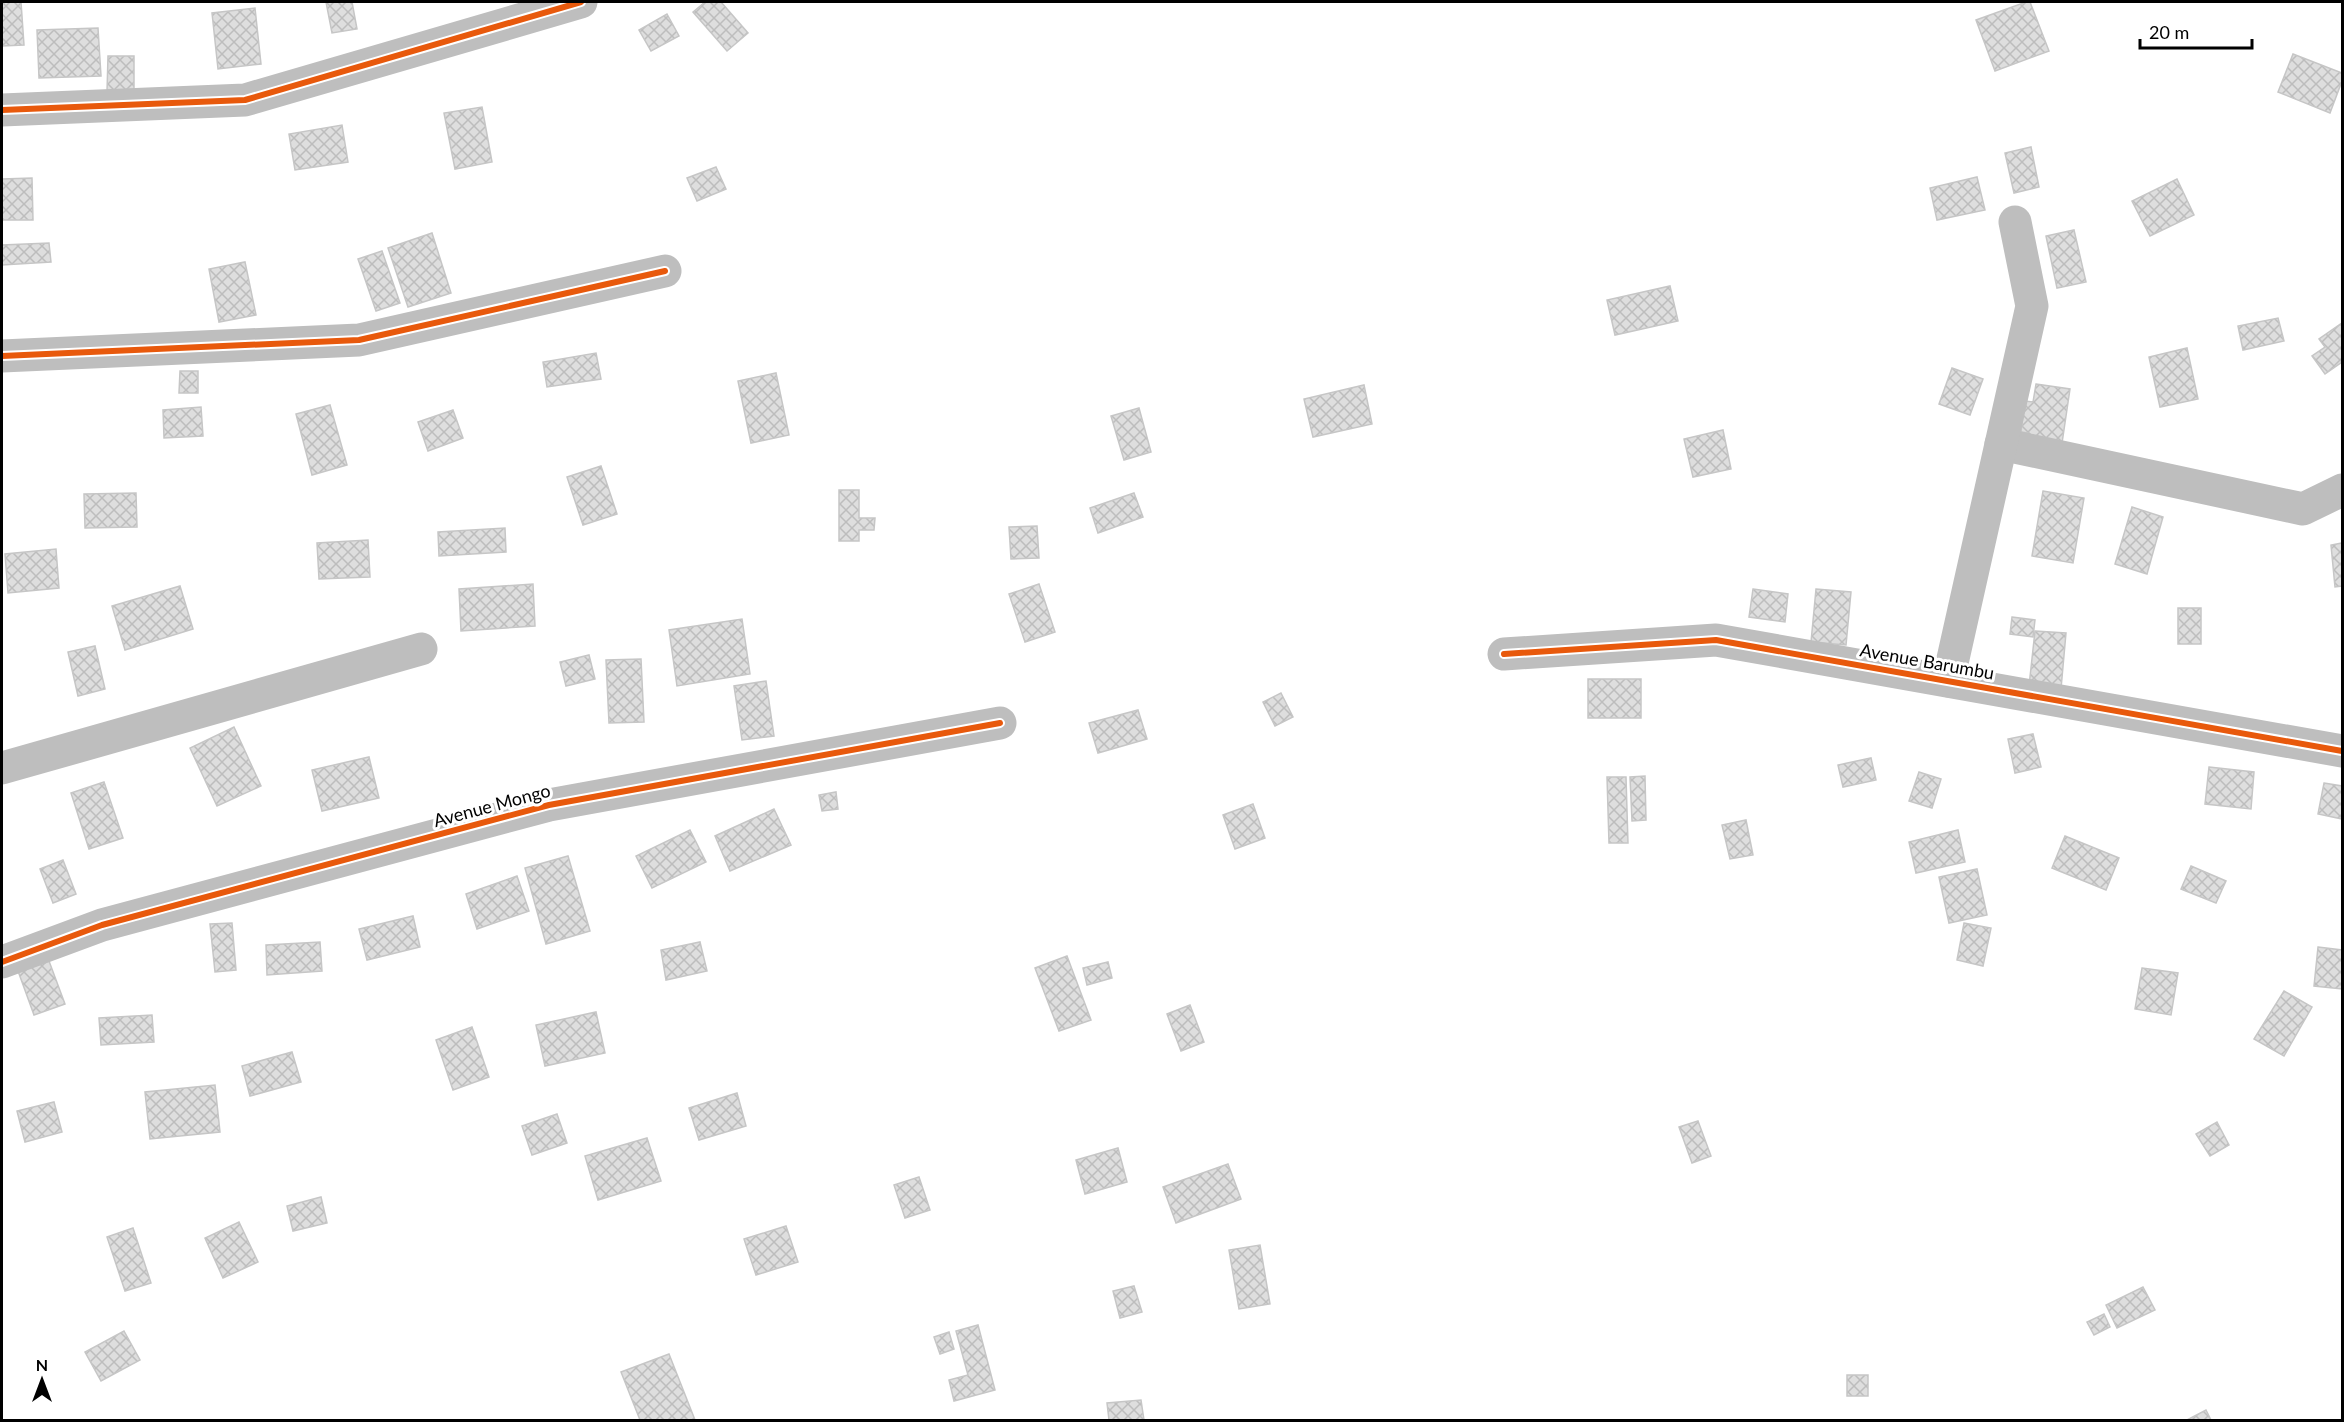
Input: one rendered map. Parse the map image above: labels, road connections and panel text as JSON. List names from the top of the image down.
{
  "streets": {
    "street": ["Avenue Barumbu", "Avenue Mongo"]
  },
  "scale_bar": "20 m",
  "north": "top"
}
